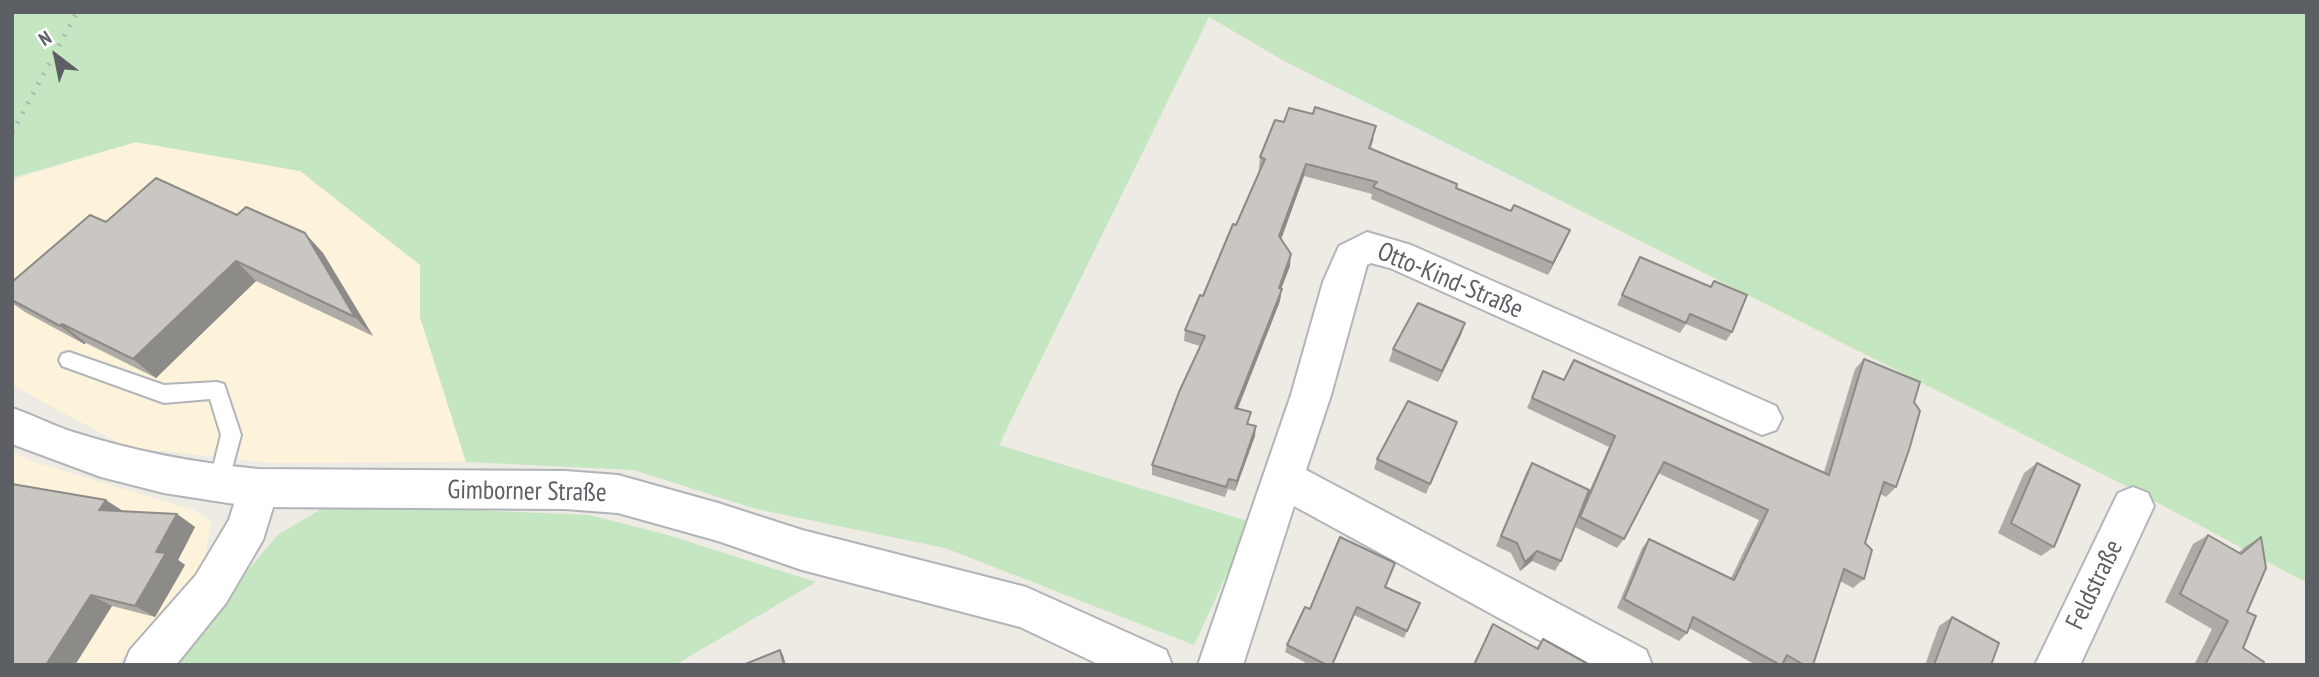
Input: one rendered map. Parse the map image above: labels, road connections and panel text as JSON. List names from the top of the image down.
{
  "streets": {
    "street": ["Otto-Kind-Straße", "Gimborner Straße", "Feldstraße"]
  },
  "north": "top left"
}
